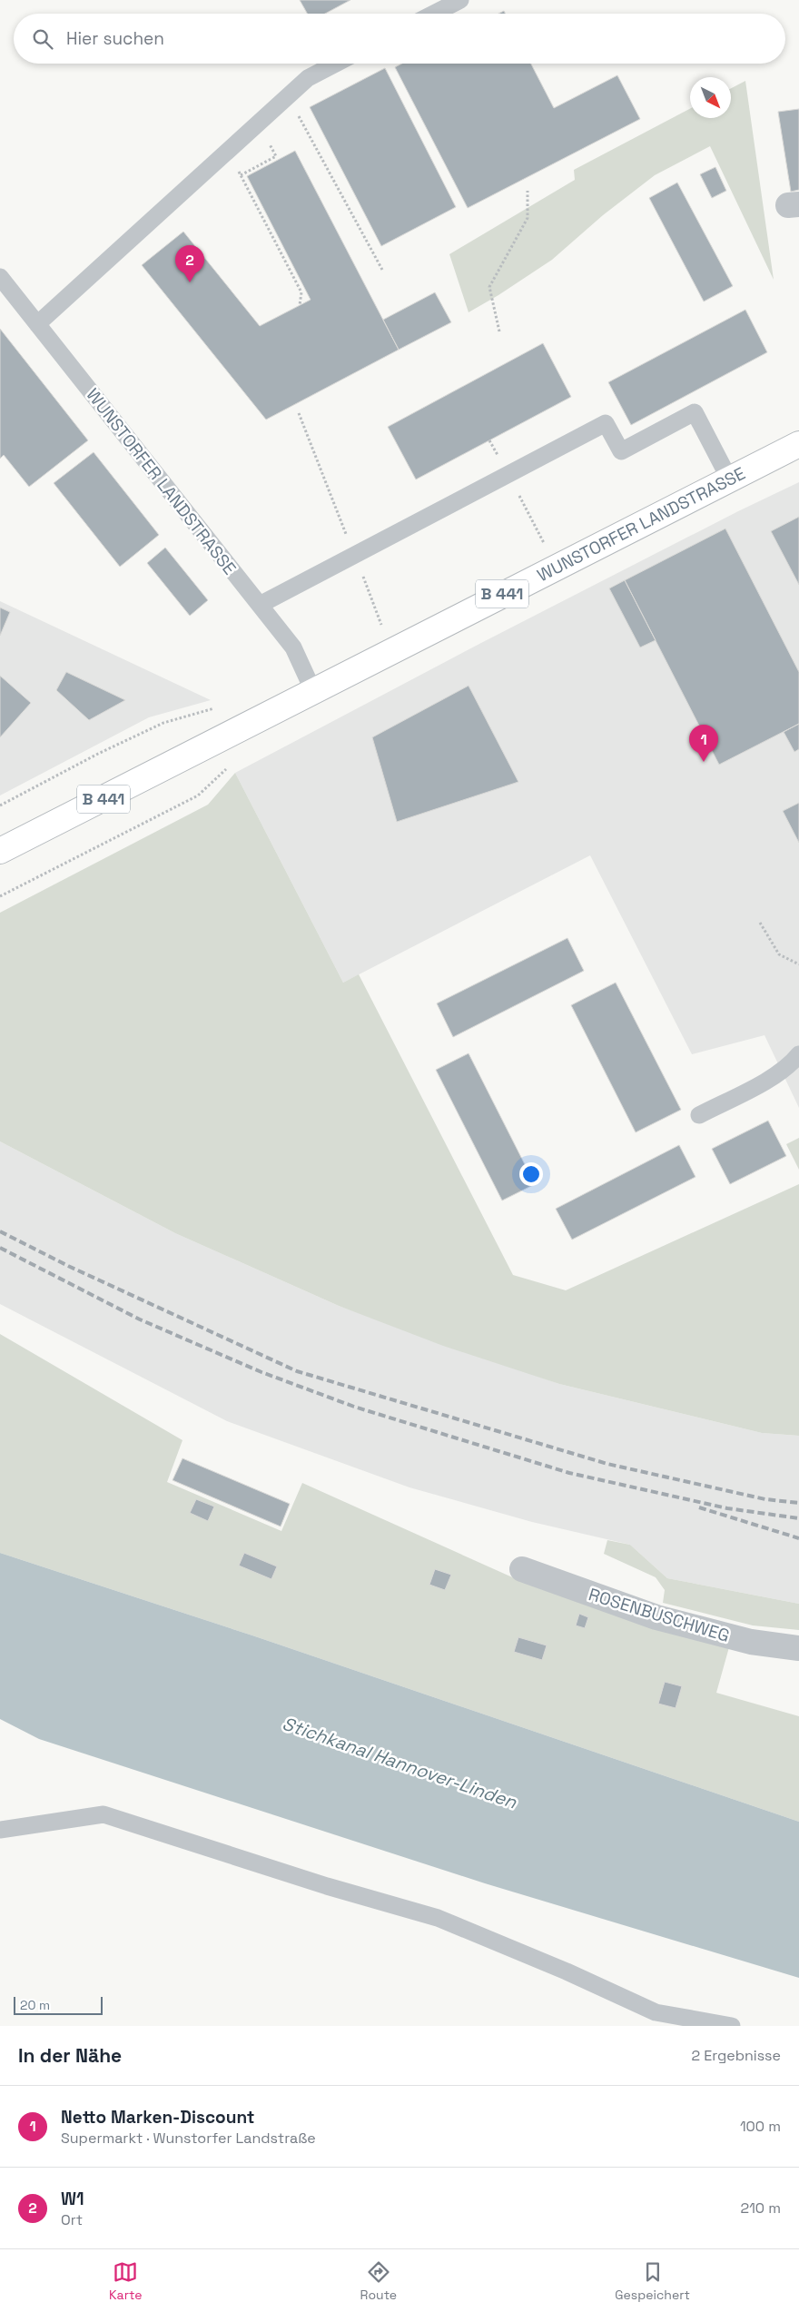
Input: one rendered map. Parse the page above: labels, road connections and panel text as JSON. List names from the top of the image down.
{
  "streets": {
    "main road": ["WUNSTORFER LANDSTRASSE", "B 441"],
    "street": ["ROSENBUSCHWEG"]
  },
  "water": ["Stichkanal Hannover-Linden"],
  "scale_bar": "20 m",
  "north": "bottom right",
  "page": {
    "search": "Hier suchen",
    "pins": ["2", "1"],
    "scale": "20 m",
    "heading": ["In der Nähe", "2 Ergebnisse"],
    "list": [
      {
        "mark": "1",
        "name": "Netto Marken-Discount",
        "note": "Supermarkt · Wunstorfer Landstraße",
        "value": "100 m"
      },
      {
        "mark": "2",
        "name": "W1",
        "note": "Ort",
        "value": "210 m"
      }
    ],
    "nav": ["Karte", "Route", "Gespeichert"]
  }
}
